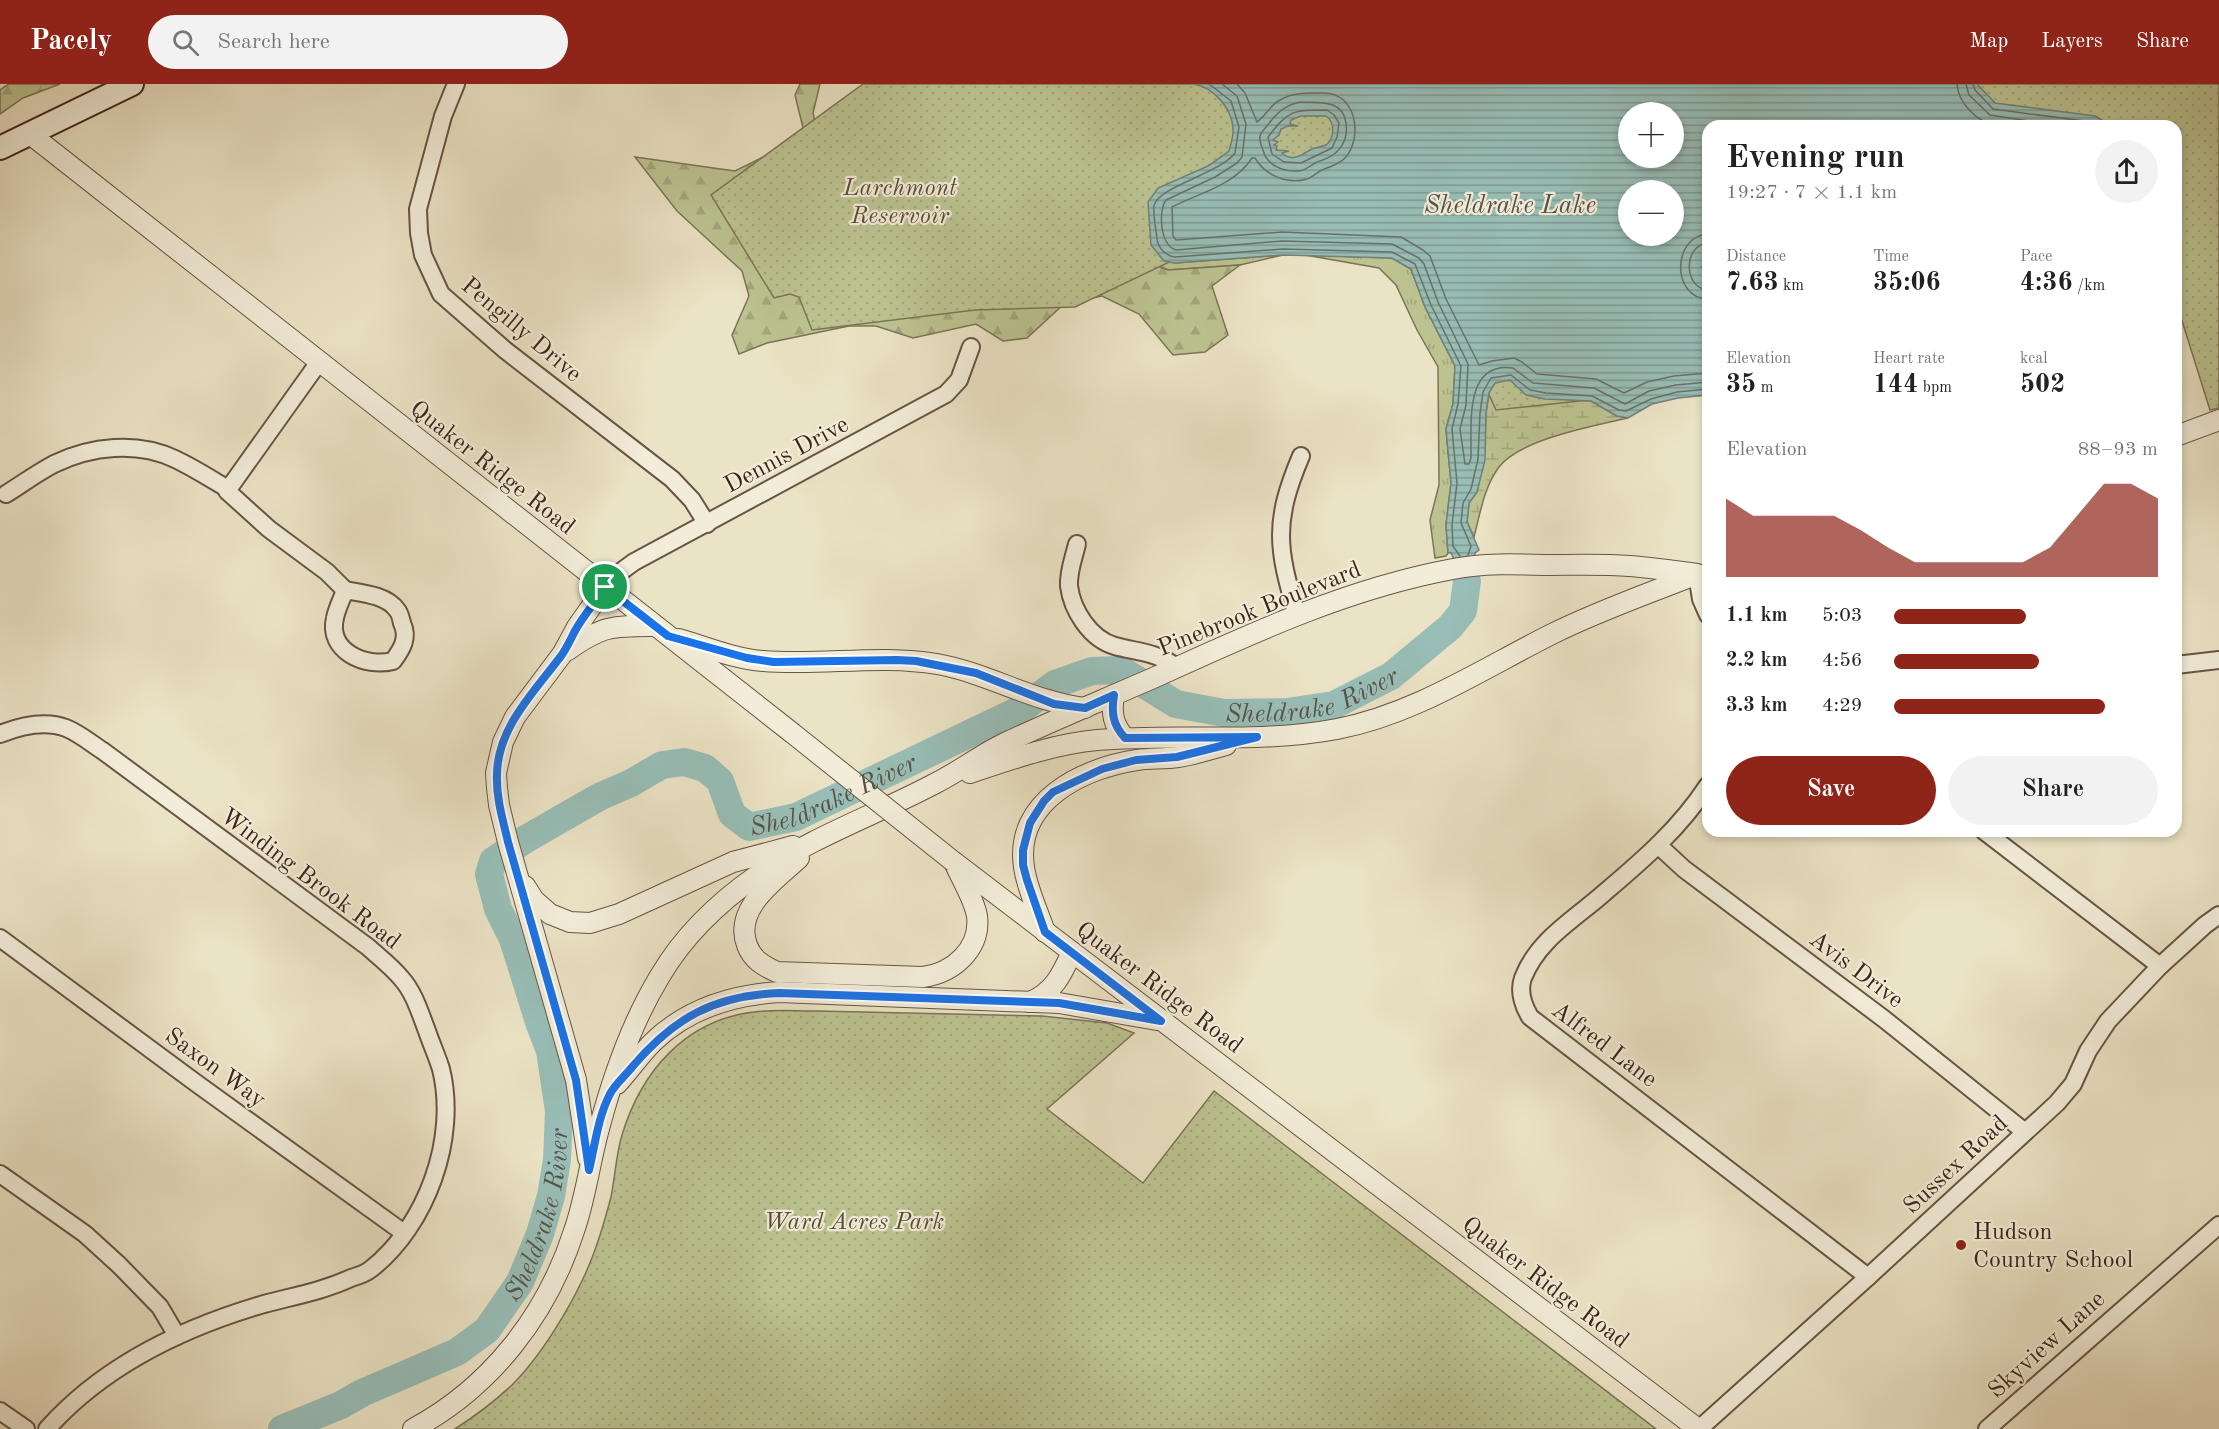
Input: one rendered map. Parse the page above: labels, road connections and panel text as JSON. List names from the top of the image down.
{
  "streets": {
    "street": [
      "Pengilly Drive",
      "Dennis Drive",
      "Quaker Ridge Road",
      "Pinebrook Boulevard",
      "Winding Brook Road",
      "Avis Drive",
      "Alfred Lane",
      "Saxon Way",
      "Sussex Road",
      "Skyview Lane"
    ]
  },
  "crossings": [
    ["Pengilly Drive", "Dennis Drive"],
    ["Dennis Drive", "Quaker Ridge Road"],
    ["Quaker Ridge Road", "Sussex Road"],
    ["Winding Brook Road", "Saxon Way"],
    ["Avis Drive", "Alfred Lane"],
    ["Avis Drive", "Sussex Road"],
    ["Alfred Lane", "Sussex Road"]
  ],
  "water": ["Sheldrake Lake", "Sheldrake River"],
  "parks": ["Larchmont Reservoir", "Ward Acres Park"],
  "places": ["Hudson Country School"],
  "page": {
    "header": "Pacely",
    "search": "Search here",
    "nav": ["Map", "Layers", "Share"],
    "map_buttons": ["+", "−"],
    "heading": ["Evening run", "19:27 · 7 × 1.1 km"],
    "stats": [
      ["Distance", "7.63 km"],
      ["Time", "35:06"],
      ["Pace", "4:36 /km"],
      ["Elevation", "35 m"],
      ["Heart rate", "144 bpm"],
      ["kcal", "502"]
    ],
    "chart": ["Elevation", "88–93 m"],
    "list": [
      {
        "name": "1.1 km",
        "note": "5:03"
      },
      {
        "name": "2.2 km",
        "note": "4:56"
      },
      {
        "name": "3.3 km",
        "note": "4:29"
      }
    ],
    "buttons": ["Save", "Share"]
  }
}
